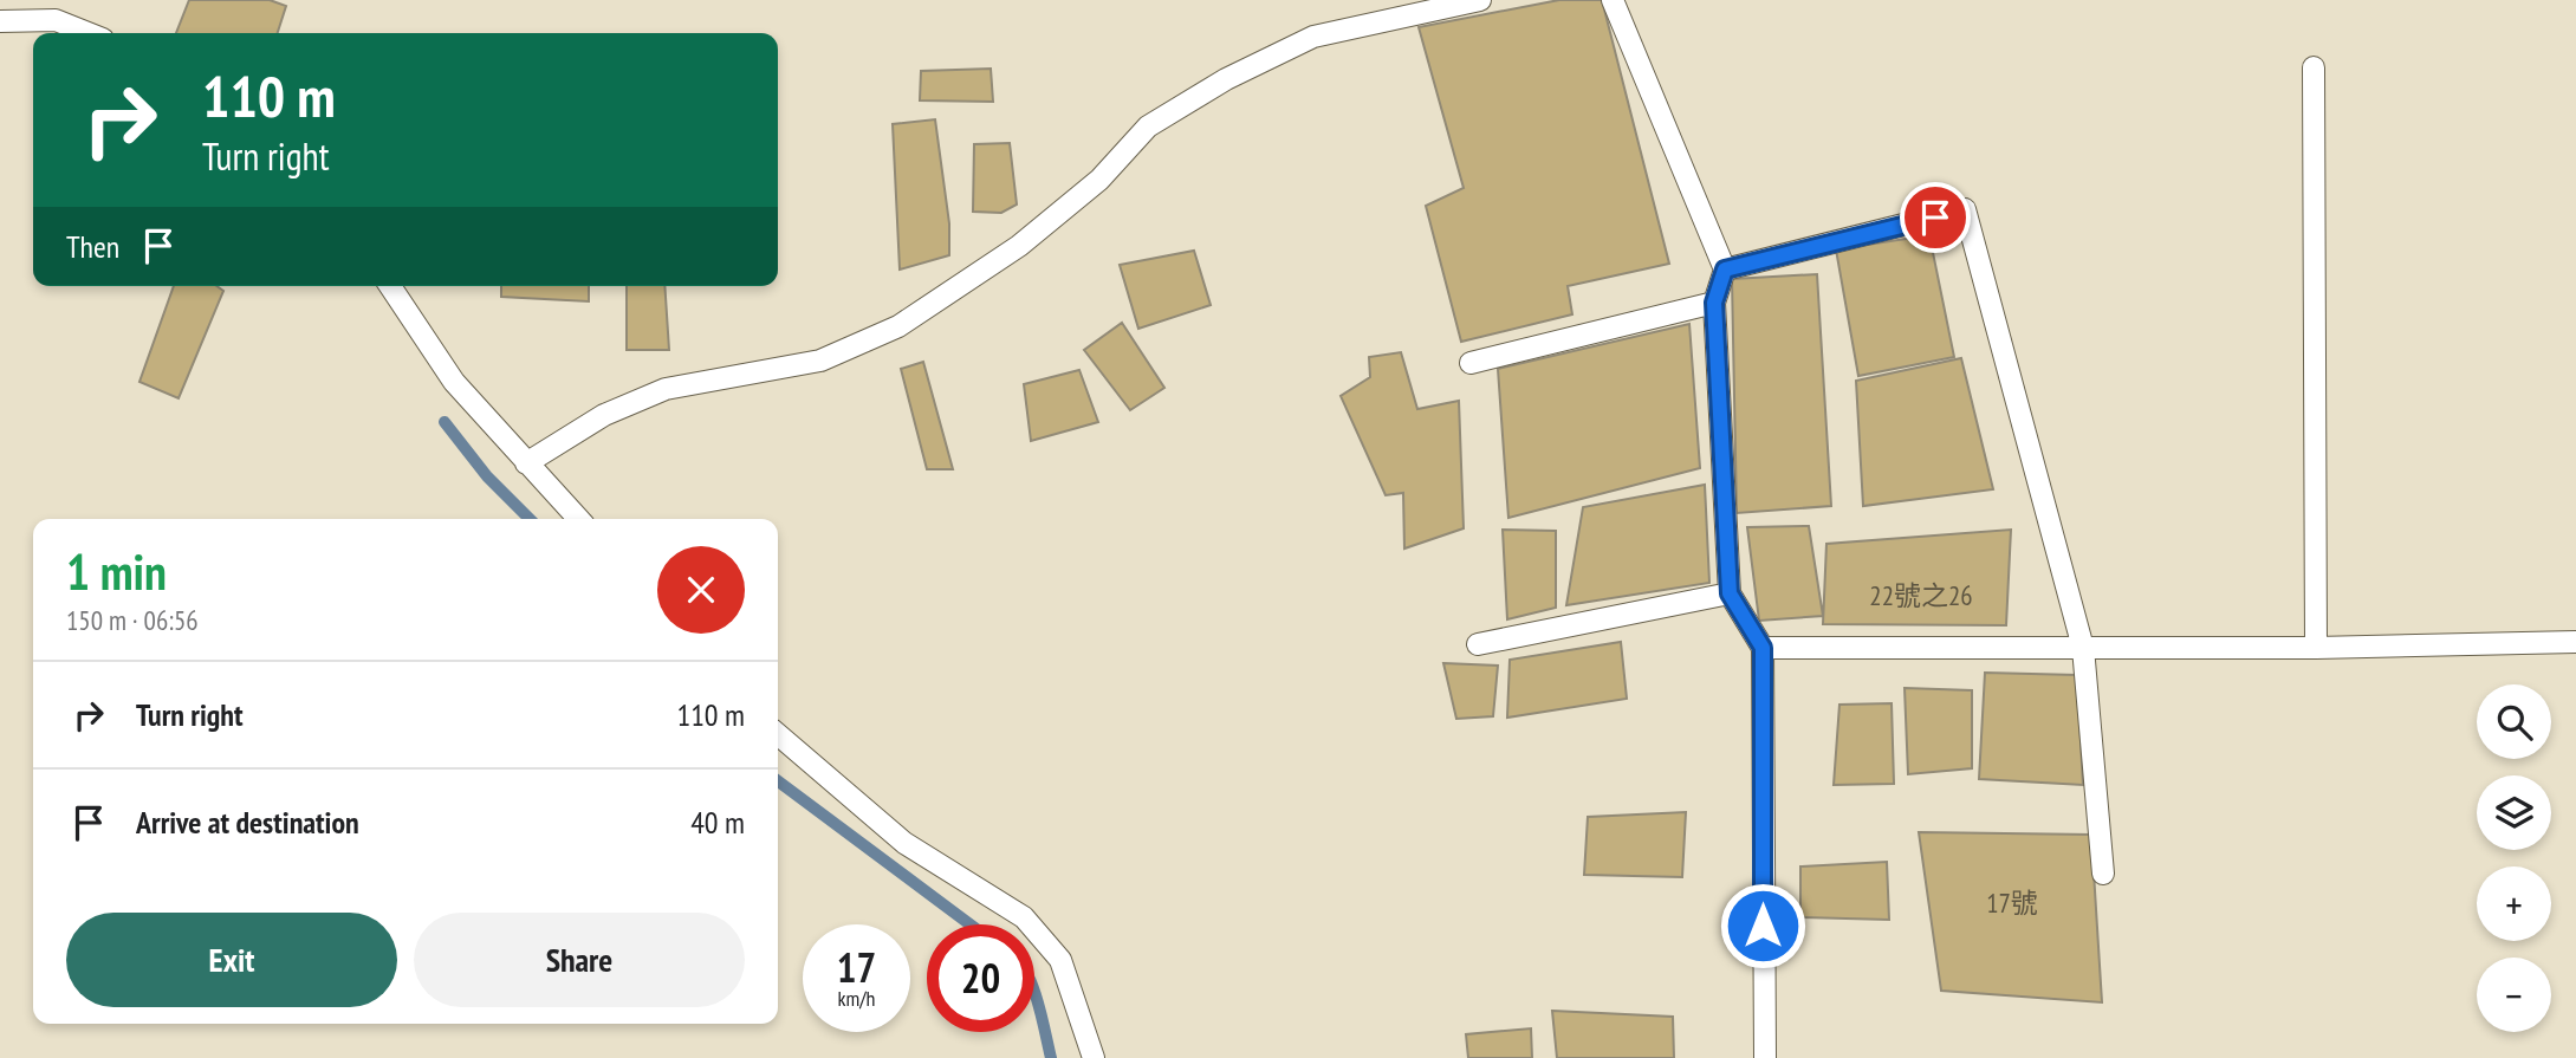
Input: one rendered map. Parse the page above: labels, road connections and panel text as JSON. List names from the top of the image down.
{
  "house_numbers": ["22號之26", "17號"],
  "page": {
    "turn": ["110 m", "Turn right"],
    "then": "Then",
    "heading": ["1 min", "150 m · 06:56"],
    "list": [
      {
        "name": "Turn right",
        "value": "110 m"
      },
      {
        "name": "Arrive at destination",
        "value": "40 m"
      }
    ],
    "map_buttons": ["+", "−"],
    "buttons": ["Exit", "Share"],
    "speed": "17 km/h",
    "limit": "20"
  }
}
